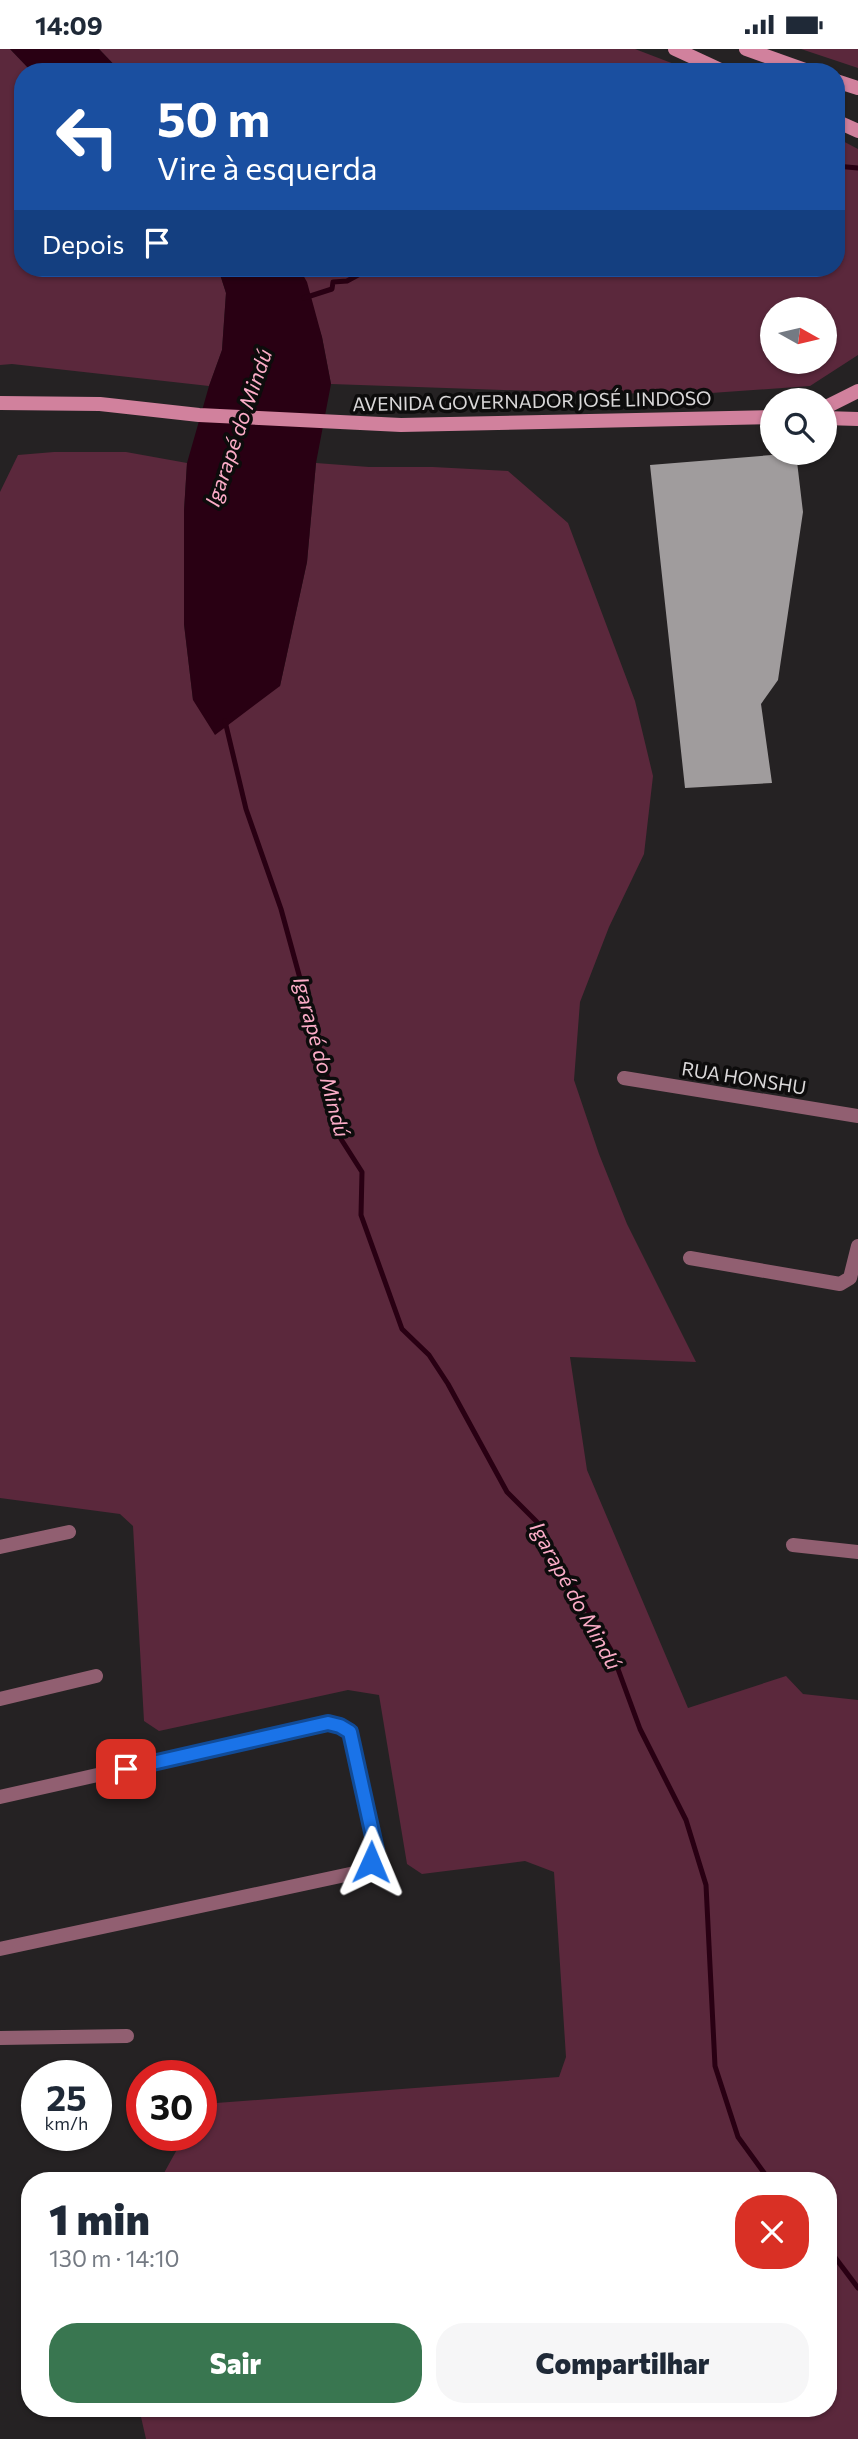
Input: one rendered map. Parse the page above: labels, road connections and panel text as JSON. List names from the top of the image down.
{
  "streets": {
    "main road": ["AVENIDA GOVERNADOR JOSÉ LINDOSO"],
    "street": ["RUA HONSHU"]
  },
  "water": ["Igarapé do Mindú"],
  "north": "right",
  "page": {
    "status": "14:09",
    "turn": ["50 m", "Vire à esquerda"],
    "then": "Depois",
    "speed": "25 km/h",
    "limit": "30",
    "heading": ["1 min", "130 m · 14:10"],
    "buttons": ["Sair", "Compartilhar"]
  }
}
